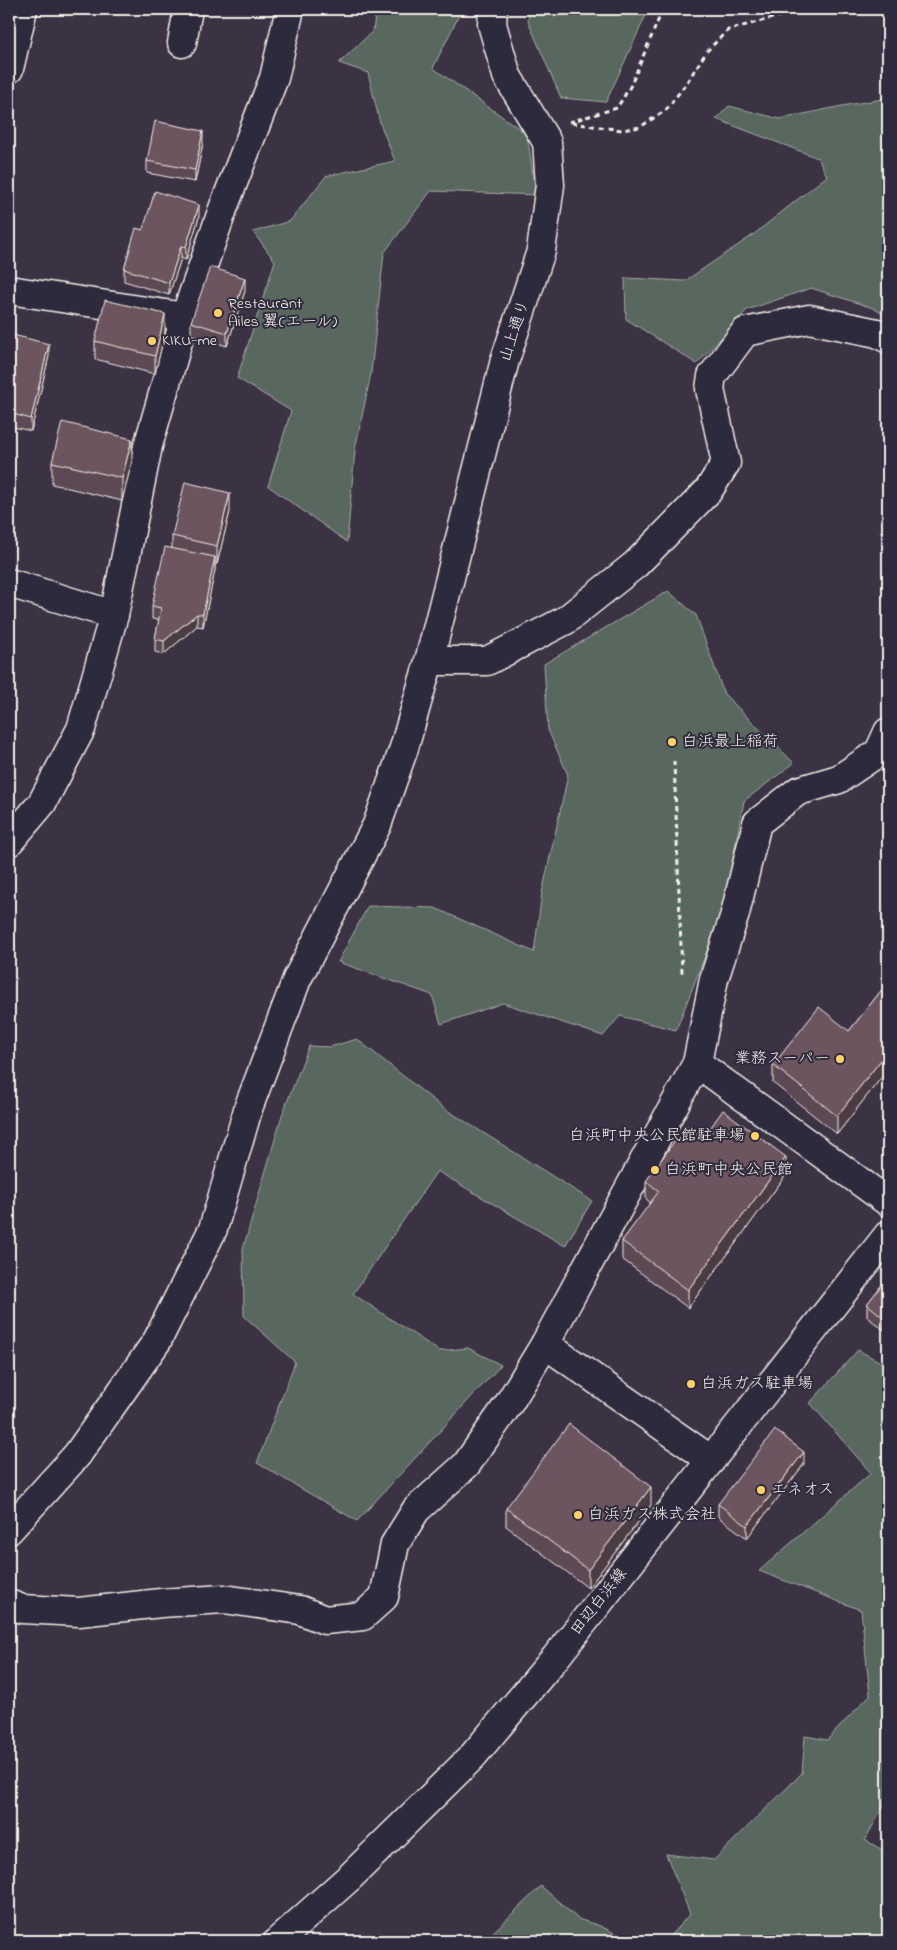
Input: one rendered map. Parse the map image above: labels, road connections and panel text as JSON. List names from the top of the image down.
{
  "streets": {
    "street": ["山上通り", "田辺白浜線"]
  },
  "places": [
    "Restaurant Ailes 翼(エール)",
    "KIKU-me",
    "白浜最上稲荷",
    "業務スーパー",
    "白浜町中央公民館駐車場",
    "白浜町中央公民館",
    "白浜ガス駐車場",
    "エネオス",
    "白浜ガス株式会社"
  ]
}
